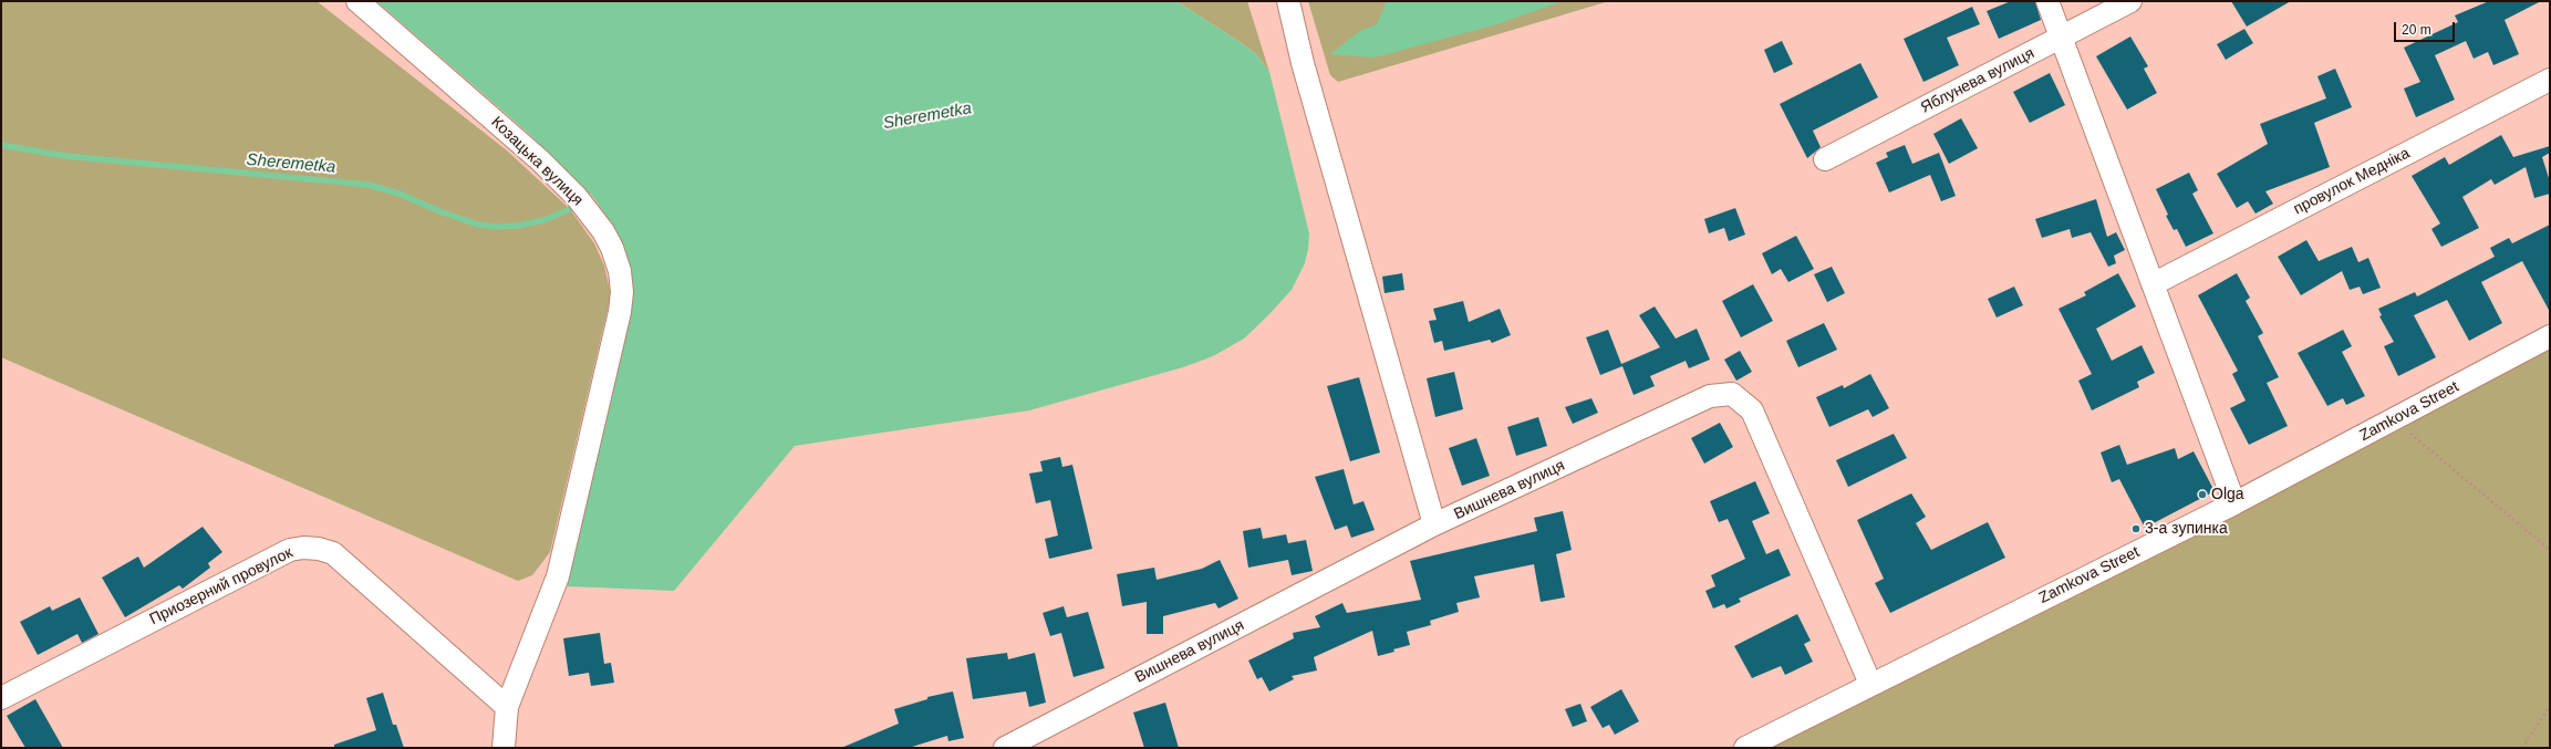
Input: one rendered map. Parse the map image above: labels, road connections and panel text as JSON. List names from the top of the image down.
{
  "streets": {
    "street": [
      "Яблунева вулиця",
      "Козацька вулиця",
      "провулок Медніка",
      "Zamkova Street",
      "Вишнева вулиця",
      "Приозерний провулок"
    ]
  },
  "crossings": [
    ["Козацька вулиця", "Приозерний провулок"],
    ["Zamkova Street", "Вишнева вулиця"]
  ],
  "water": ["Sheremetka"],
  "places": ["Olga", "3-а зупинка"],
  "scale_bar": "20 m"
}
